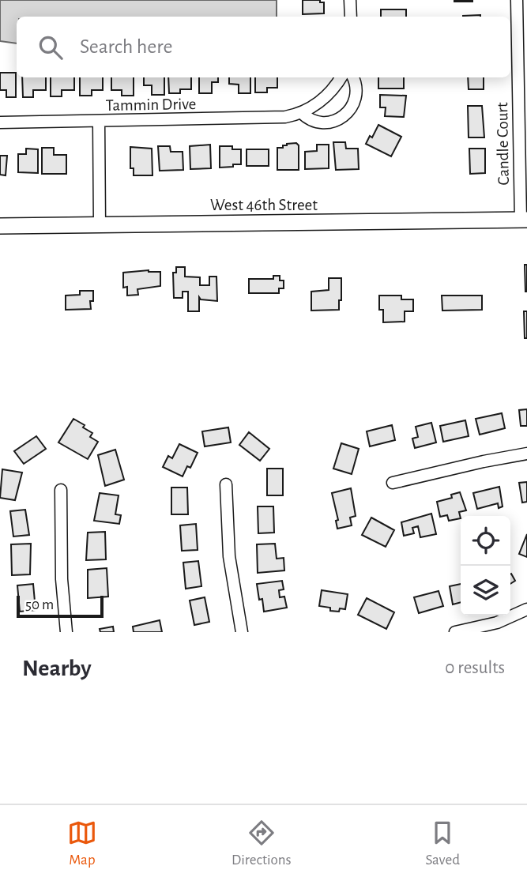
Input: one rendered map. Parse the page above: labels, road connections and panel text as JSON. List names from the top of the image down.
{
  "streets": {
    "street": ["Tammin Drive", "Candle Court", "West 46th Street"]
  },
  "crossings": [
    ["Candle Court", "West 46th Street"]
  ],
  "scale_bar": "50 m",
  "page": {
    "search": "Search here",
    "scale": "50 m",
    "heading": ["Nearby", "0 results"],
    "nav": ["Map", "Directions", "Saved"]
  }
}
